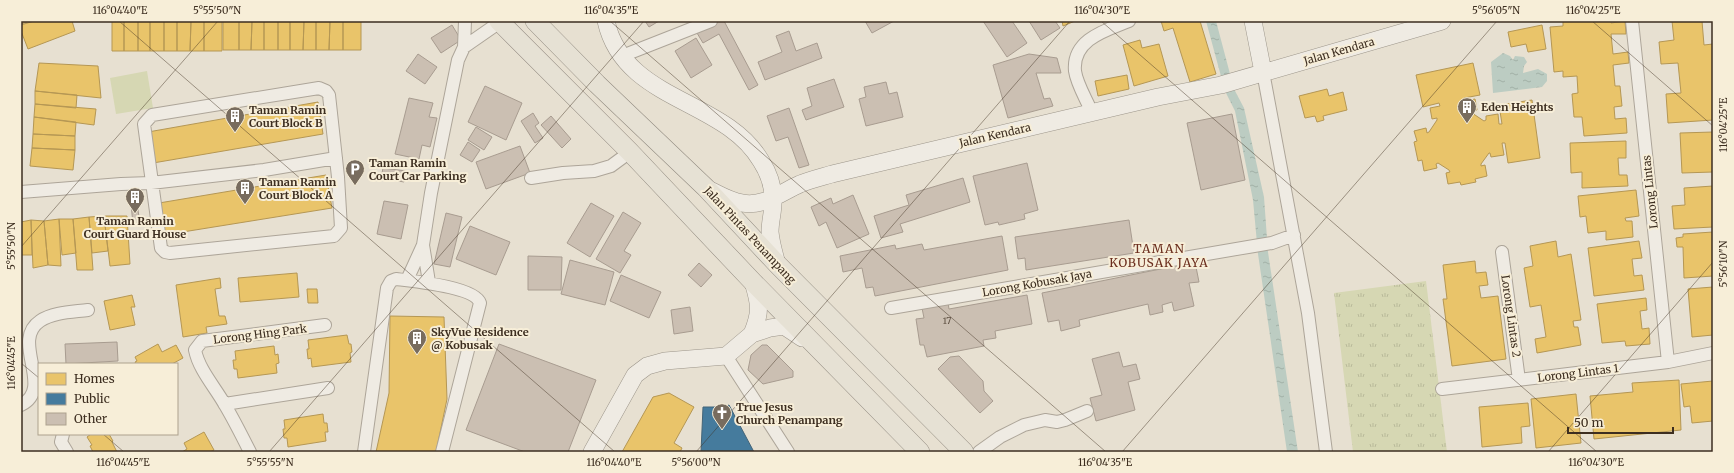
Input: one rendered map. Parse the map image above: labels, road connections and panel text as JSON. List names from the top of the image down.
{
  "streets": {
    "main road": ["Jalan Pintas Penampang"],
    "street": [
      "Jalan Kendara",
      "Lorong Lintas",
      "Lorong Kobusak Jaya",
      "Lorong Lintas 2",
      "Lorong Hing Park",
      "Lorong Lintas 1"
    ]
  },
  "crossings": [
    ["Lorong Lintas", "Lorong Lintas 1"],
    ["Lorong Lintas 2", "Lorong Lintas 1"]
  ],
  "districts": ["TAMAN KOBUSAK JAYA"],
  "places": {
    "building": [
      "Eden Heights",
      "Taman Ramin Court Block B",
      "Taman Ramin Court Block A",
      "Taman Ramin Court Guard House",
      "SkyVue Residence @ Kobusak"
    ],
    "parking": ["Taman Ramin Court Car Parking"],
    "church": ["True Jesus Church Penampang"]
  },
  "house_numbers": ["17"],
  "legend": ["Homes", "Public", "Other"],
  "scale_bar": "50 m",
  "coordinates": [
    "116°04'40\"E",
    "5°55'50\"N",
    "116°04'35\"E",
    "116°04'30\"E",
    "5°56'05\"N",
    "116°04'25\"E",
    "5°56'10\"N",
    "116°04'45\"E",
    "5°55'55\"N",
    "5°56'00\"N"
  ]
}
